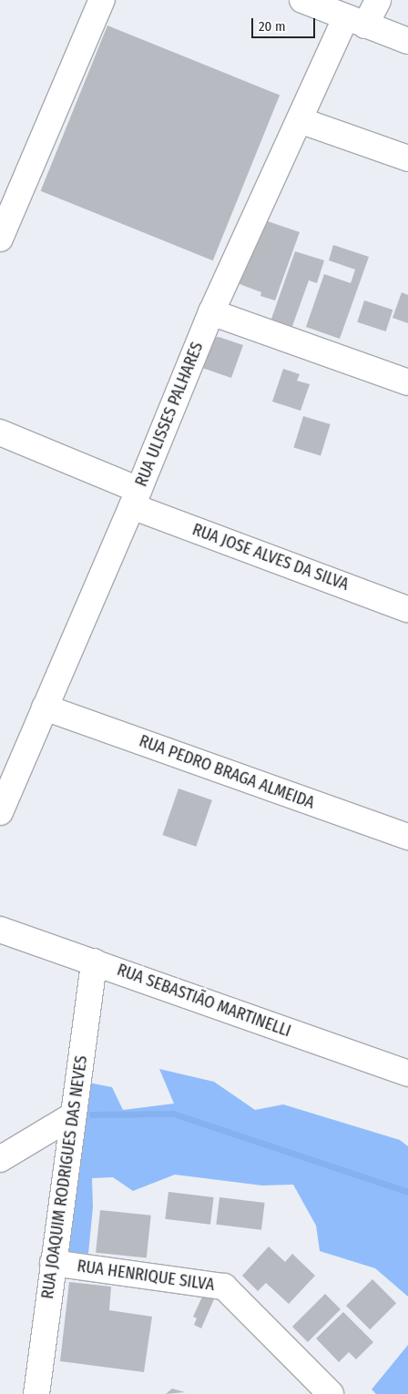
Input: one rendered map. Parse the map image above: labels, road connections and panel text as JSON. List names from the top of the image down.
{
  "streets": {
    "street": [
      "RUA ULISSES PALHARES",
      "RUA JOSE ALVES DA SILVA",
      "RUA PEDRO BRAGA ALMEIDA",
      "RUA SEBASTIÃO MARTINELLI",
      "RUA JOAQUIM RODRIGUES DAS NEVES",
      "RUA HENRIQUE SILVA"
    ]
  },
  "crossings": [
    ["RUA ULISSES PALHARES", "RUA JOSE ALVES DA SILVA"],
    ["RUA ULISSES PALHARES", "RUA PEDRO BRAGA ALMEIDA"],
    ["RUA SEBASTIÃO MARTINELLI", "RUA JOAQUIM RODRIGUES DAS NEVES"],
    ["RUA JOAQUIM RODRIGUES DAS NEVES", "RUA HENRIQUE SILVA"]
  ],
  "scale_bar": "20 m"
}
